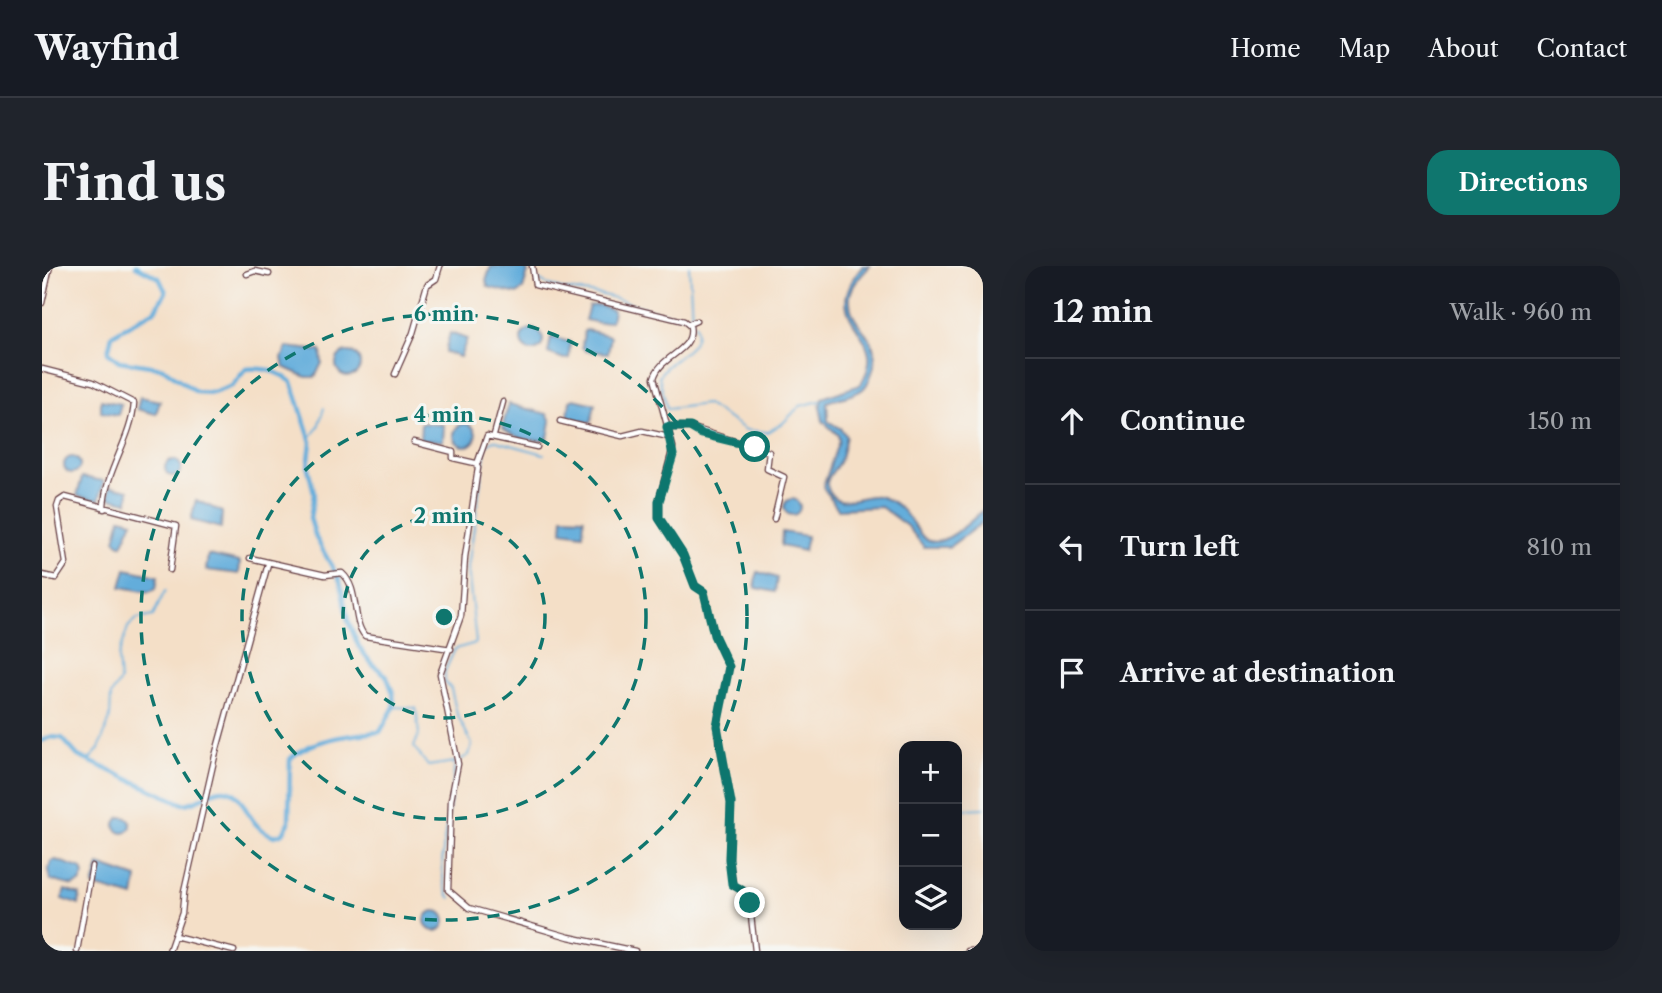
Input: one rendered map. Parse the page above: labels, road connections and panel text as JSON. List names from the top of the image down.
{
  "page": {
    "header": "Wayfind",
    "nav": [
      "Home",
      "Map",
      "About",
      "Contact"
    ],
    "buttons": "Directions",
    "title": "Find us",
    "heading": ["12 min", "Walk · 960 m"],
    "list": [
      ["Continue", "150 m"],
      ["Turn left", "810 m"],
      "Arrive at destination"
    ],
    "map_buttons": ["+", "−"]
  },
  "rings": ["6 min", "4 min", "2 min"]
}
